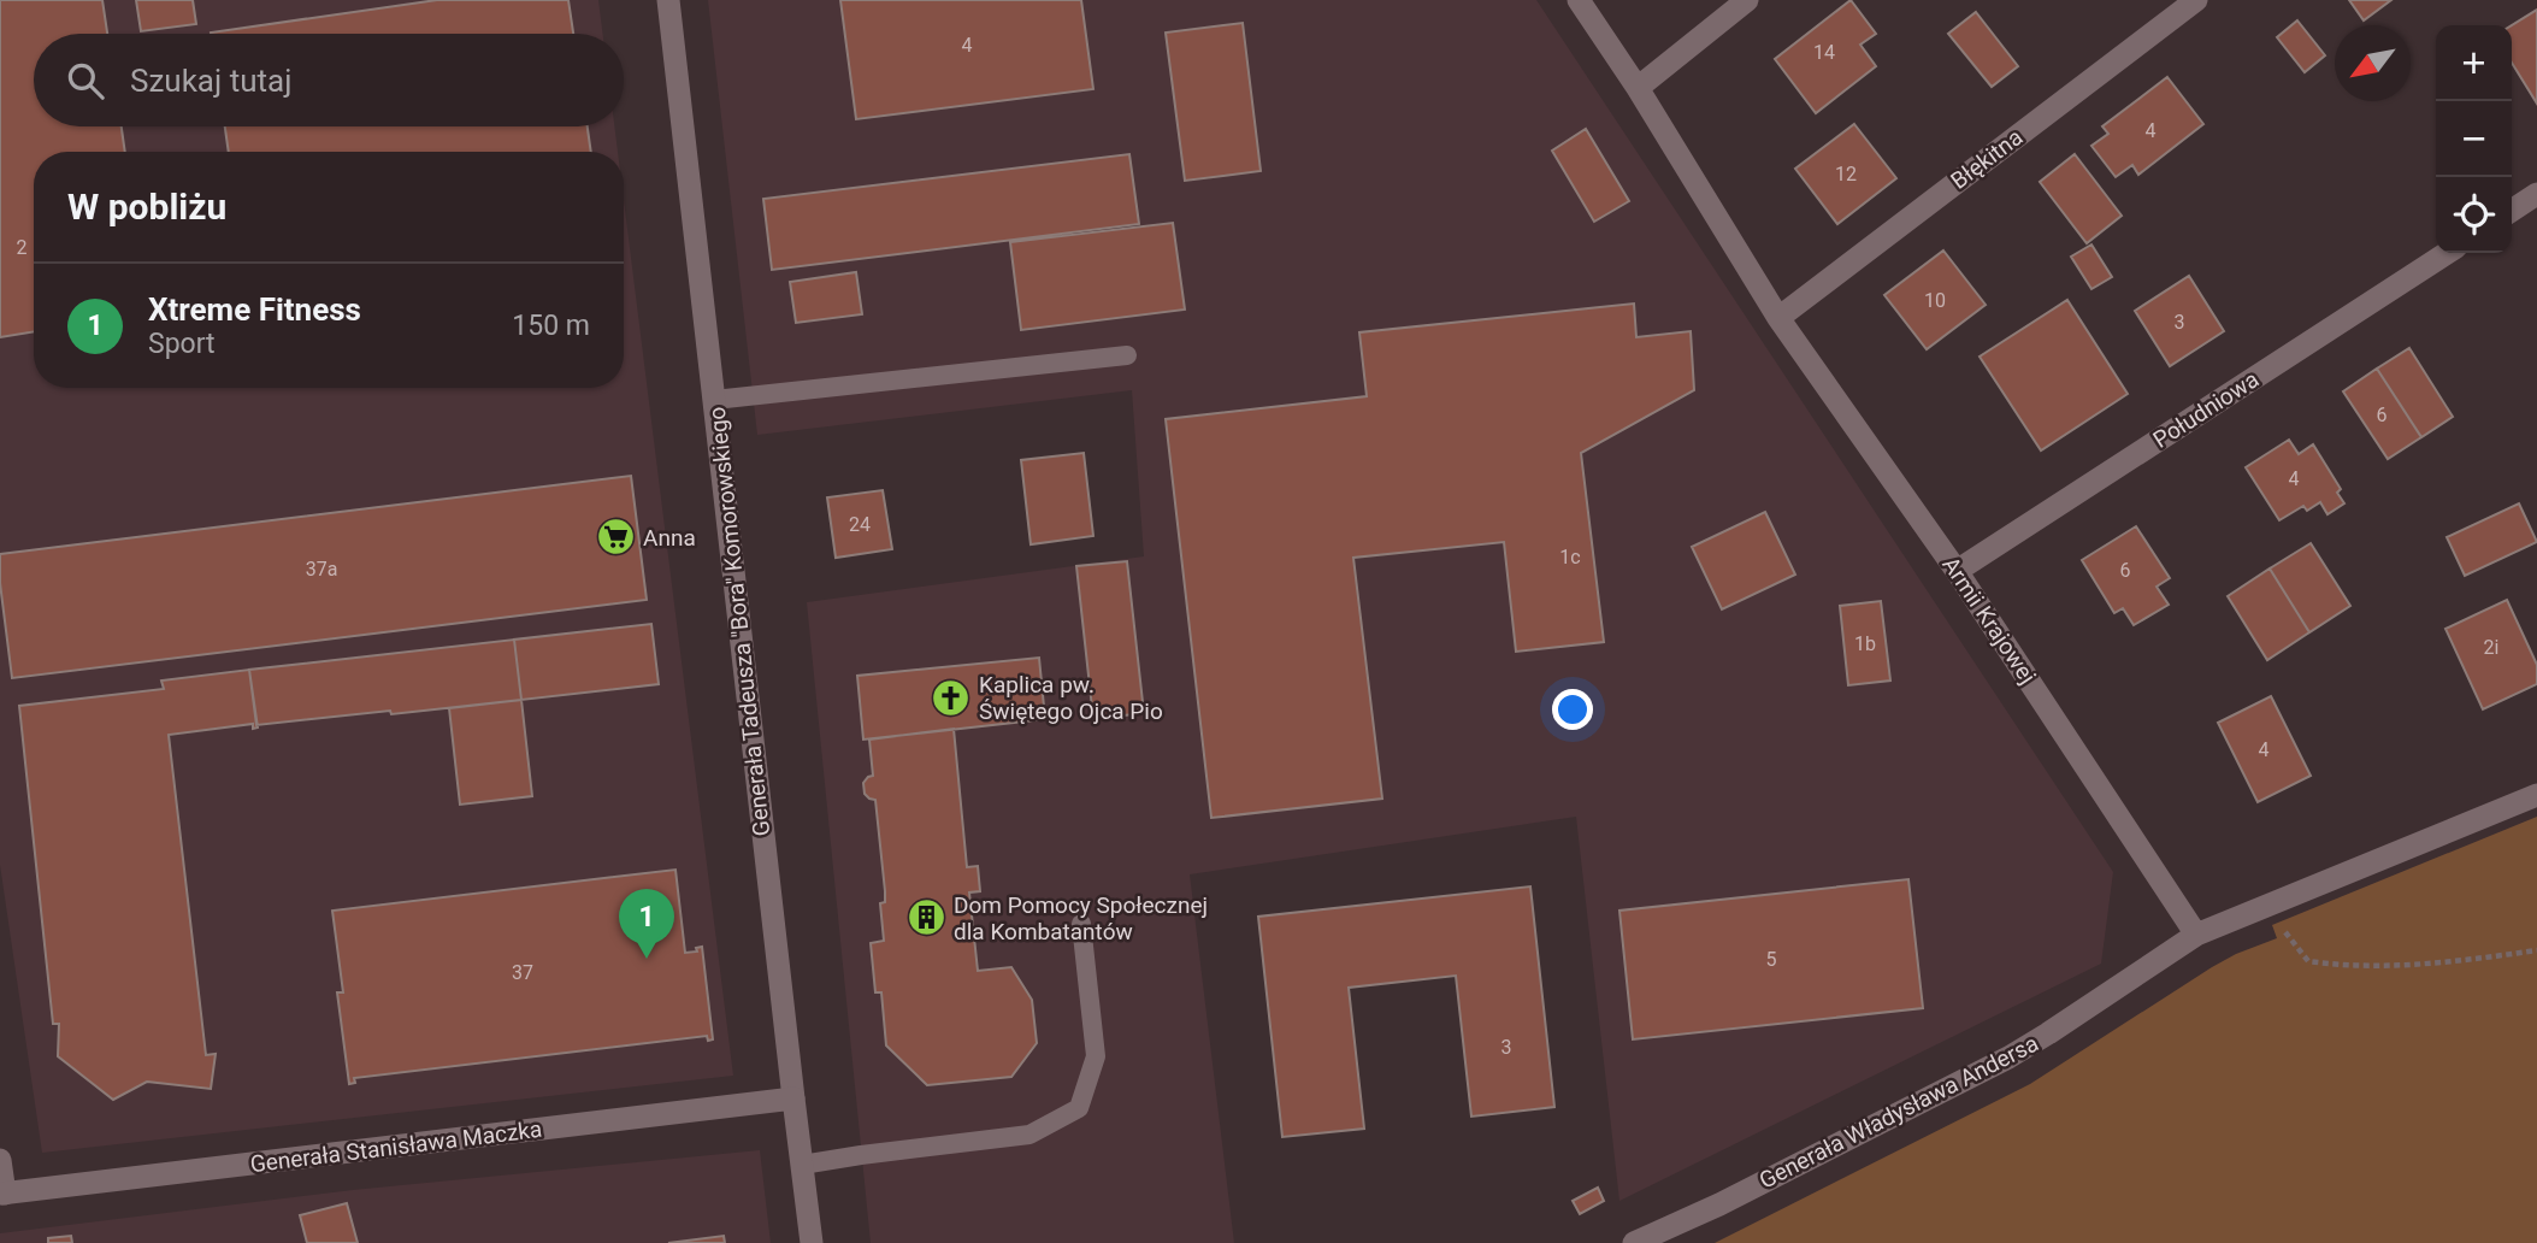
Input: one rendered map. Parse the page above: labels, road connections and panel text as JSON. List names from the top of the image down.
{
  "streets": {
    "street": [
      "Błękitna",
      "Południowa",
      "Armii Krajowej",
      "Generała Tadeusza \"Bora\" Komorowskiego",
      "Generała Władysława Andersa",
      "Generała Stanisława Maczka"
    ]
  },
  "crossings": [
    ["Błękitna", "Armii Krajowej"],
    ["Południowa", "Armii Krajowej"],
    ["Armii Krajowej", "Generała Władysława Andersa"],
    ["Generała Tadeusza \"Bora\" Komorowskiego", "Generała Stanisława Maczka"]
  ],
  "places": {
    "supermarket": ["Anna"],
    "church": ["Kaplica pw. Świętego Ojca Pio"],
    "building": ["Dom Pomocy Społecznej dla Kombatantów"]
  },
  "house_numbers": [
    "4",
    "14",
    "4",
    "12",
    "2",
    "10",
    "3",
    "6",
    "4",
    "24",
    "1c",
    "37a",
    "6",
    "1b",
    "2i",
    "4",
    "5",
    "37",
    "3"
  ],
  "north": "bottom left",
  "page": {
    "map_buttons": ["+", "−"],
    "search": "Szukaj tutaj",
    "heading": "W pobliżu",
    "list": [
      {
        "mark": "1",
        "name": "Xtreme Fitness",
        "note": "Sport",
        "value": "150 m"
      }
    ],
    "pins": "1"
  }
}
